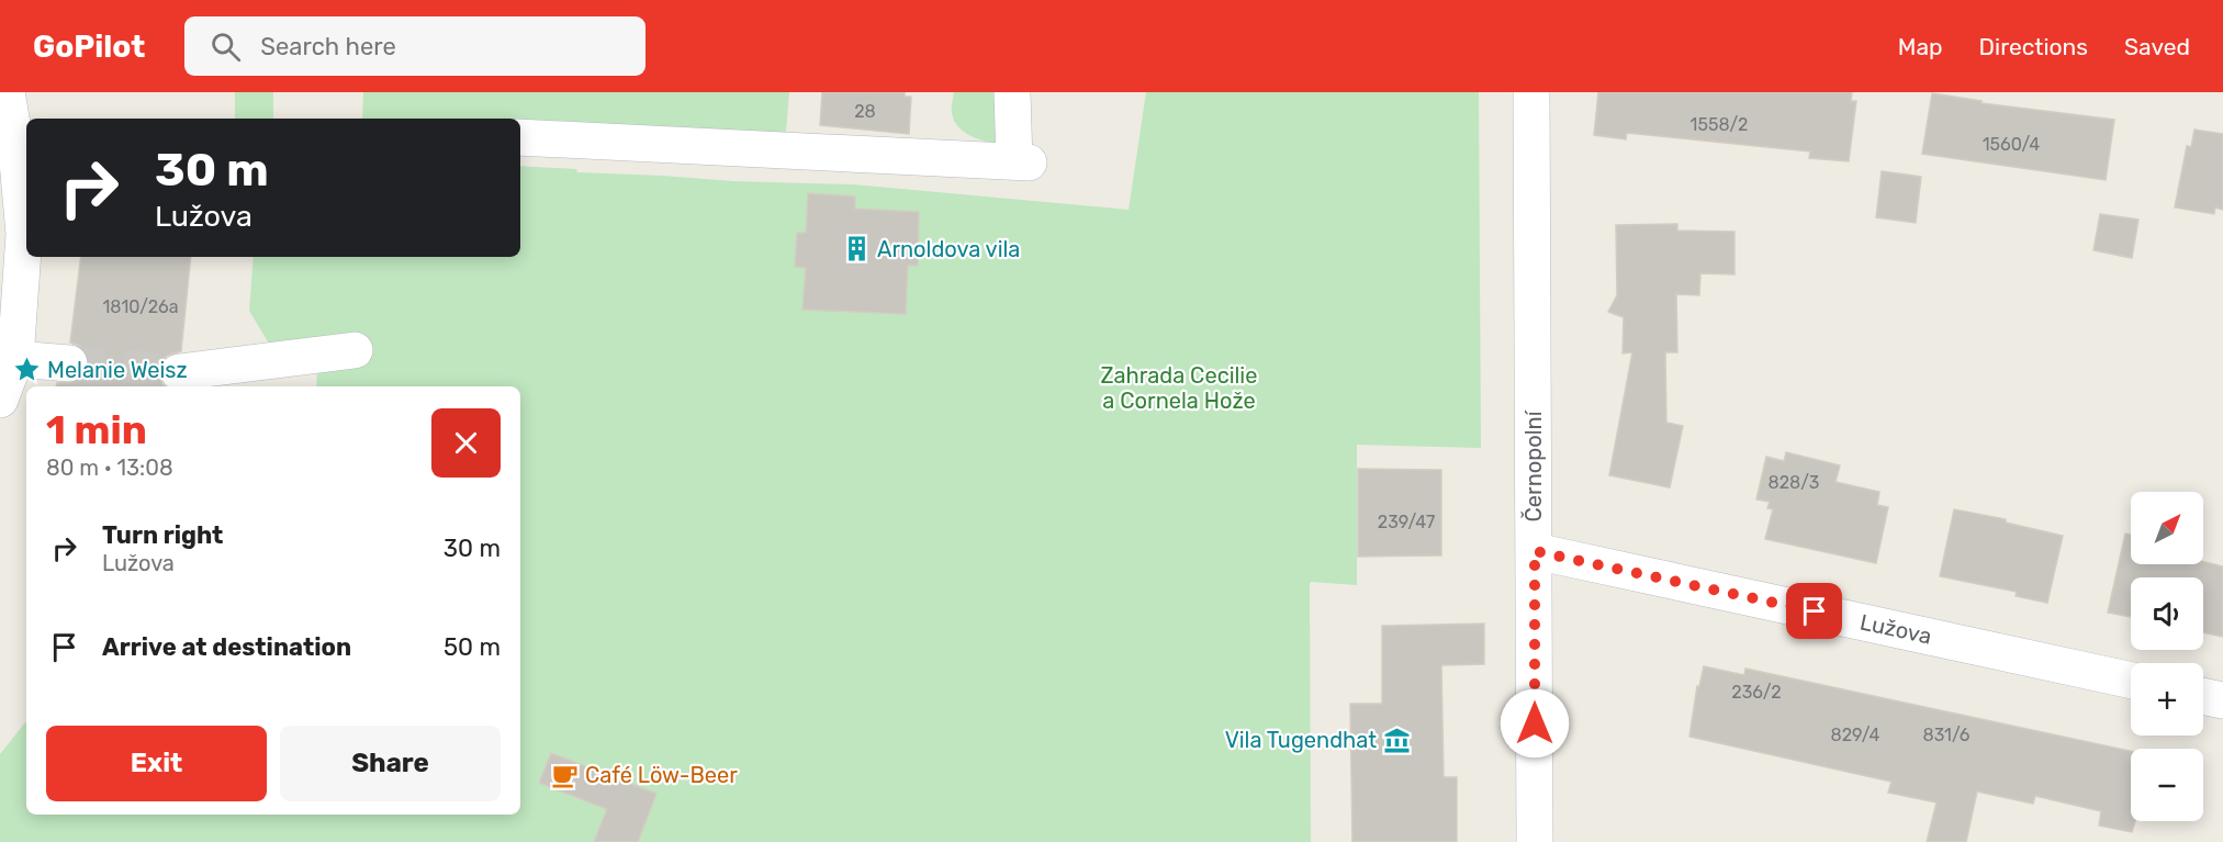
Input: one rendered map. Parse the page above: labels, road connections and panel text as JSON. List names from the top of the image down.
{
  "streets": {
    "street": ["Černopolní", "Lužova"]
  },
  "crossings": [
    ["Černopolní", "Lužova"]
  ],
  "parks": ["Zahrada Cecilie a Cornela Hože"],
  "places": {
    "building": ["Arnoldova vila"],
    "place": ["Melanie Weisz"],
    "museum": ["Vila Tugendhat"],
    "cafe": ["Café Löw-Beer"]
  },
  "house_numbers": [
    "28",
    "1558/2",
    "1560/4",
    "1810/26a",
    "828/3",
    "239/47",
    "236/2",
    "829/4",
    "831/6"
  ],
  "north": "top right",
  "page": {
    "header": "GoPilot",
    "search": "Search here",
    "nav": ["Map", "Directions", "Saved"],
    "turn": ["30 m", "Lužova"],
    "heading": ["1 min", "80 m · 13:08"],
    "map_buttons": ["+", "−"],
    "list": [
      {
        "name": "Turn right",
        "note": "Lužova",
        "value": "30 m"
      },
      {
        "name": "Arrive at destination",
        "value": "50 m"
      }
    ],
    "buttons": ["Exit", "Share"]
  }
}
